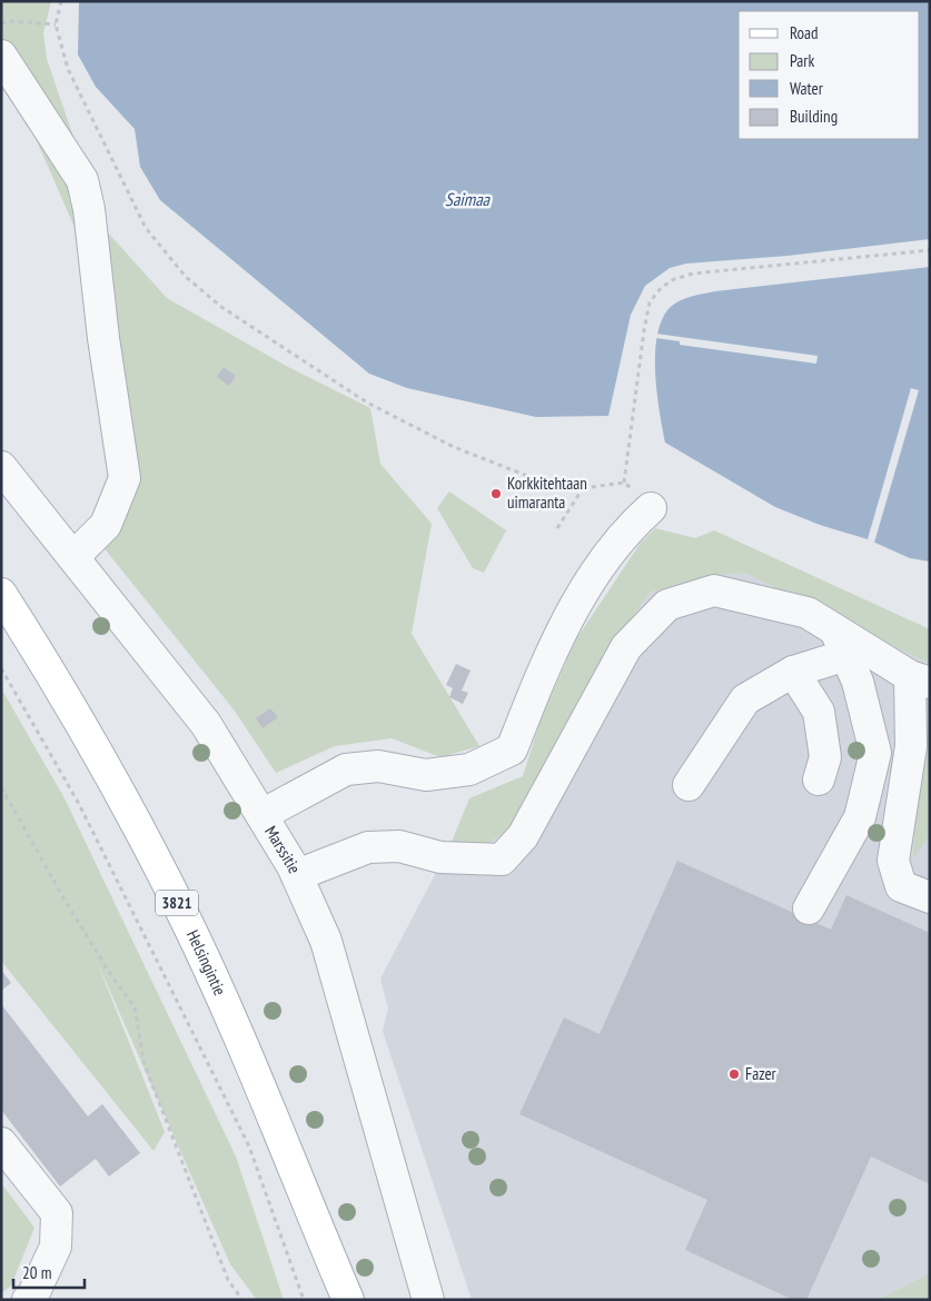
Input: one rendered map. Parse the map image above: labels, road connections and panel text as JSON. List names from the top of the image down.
{
  "streets": {
    "main road": ["3821", "Helsingintie"],
    "street": ["Marssitie"]
  },
  "water": ["Saimaa"],
  "places": ["Korkkitehtaan uimaranta", "Fazer"],
  "legend": [
    "Road",
    "Park",
    "Water",
    "Building"
  ],
  "scale_bar": "20 m"
}
